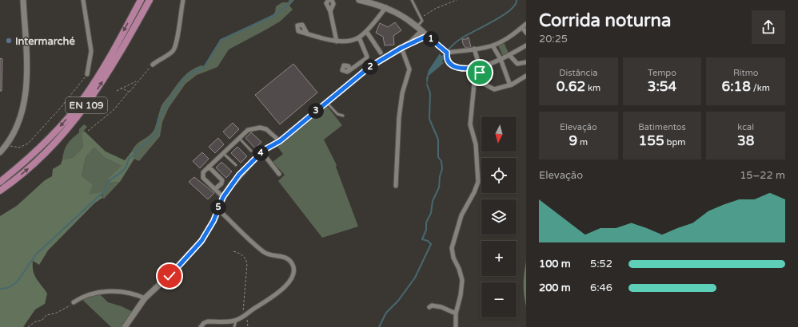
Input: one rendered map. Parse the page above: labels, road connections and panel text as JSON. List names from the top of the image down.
{
  "streets": {
    "main road": ["EN 109"]
  },
  "places": ["Intermarché"],
  "north": "bottom",
  "page": {
    "heading": ["Corrida noturna", "20:25"],
    "pins": [
      "1",
      "2",
      "3",
      "4",
      "5"
    ],
    "stats": [
      ["Distância", "0.62 km"],
      ["Tempo", "3:54"],
      ["Ritmo", "6:18 /km"],
      ["Elevação", "9 m"],
      ["Batimentos", "155 bpm"],
      ["kcal", "38"]
    ],
    "map_buttons": ["+", "−"],
    "chart": ["Elevação", "15–22 m"],
    "list": [
      {
        "name": "100 m",
        "note": "5:52"
      },
      {
        "name": "200 m",
        "note": "6:46"
      }
    ]
  }
}
